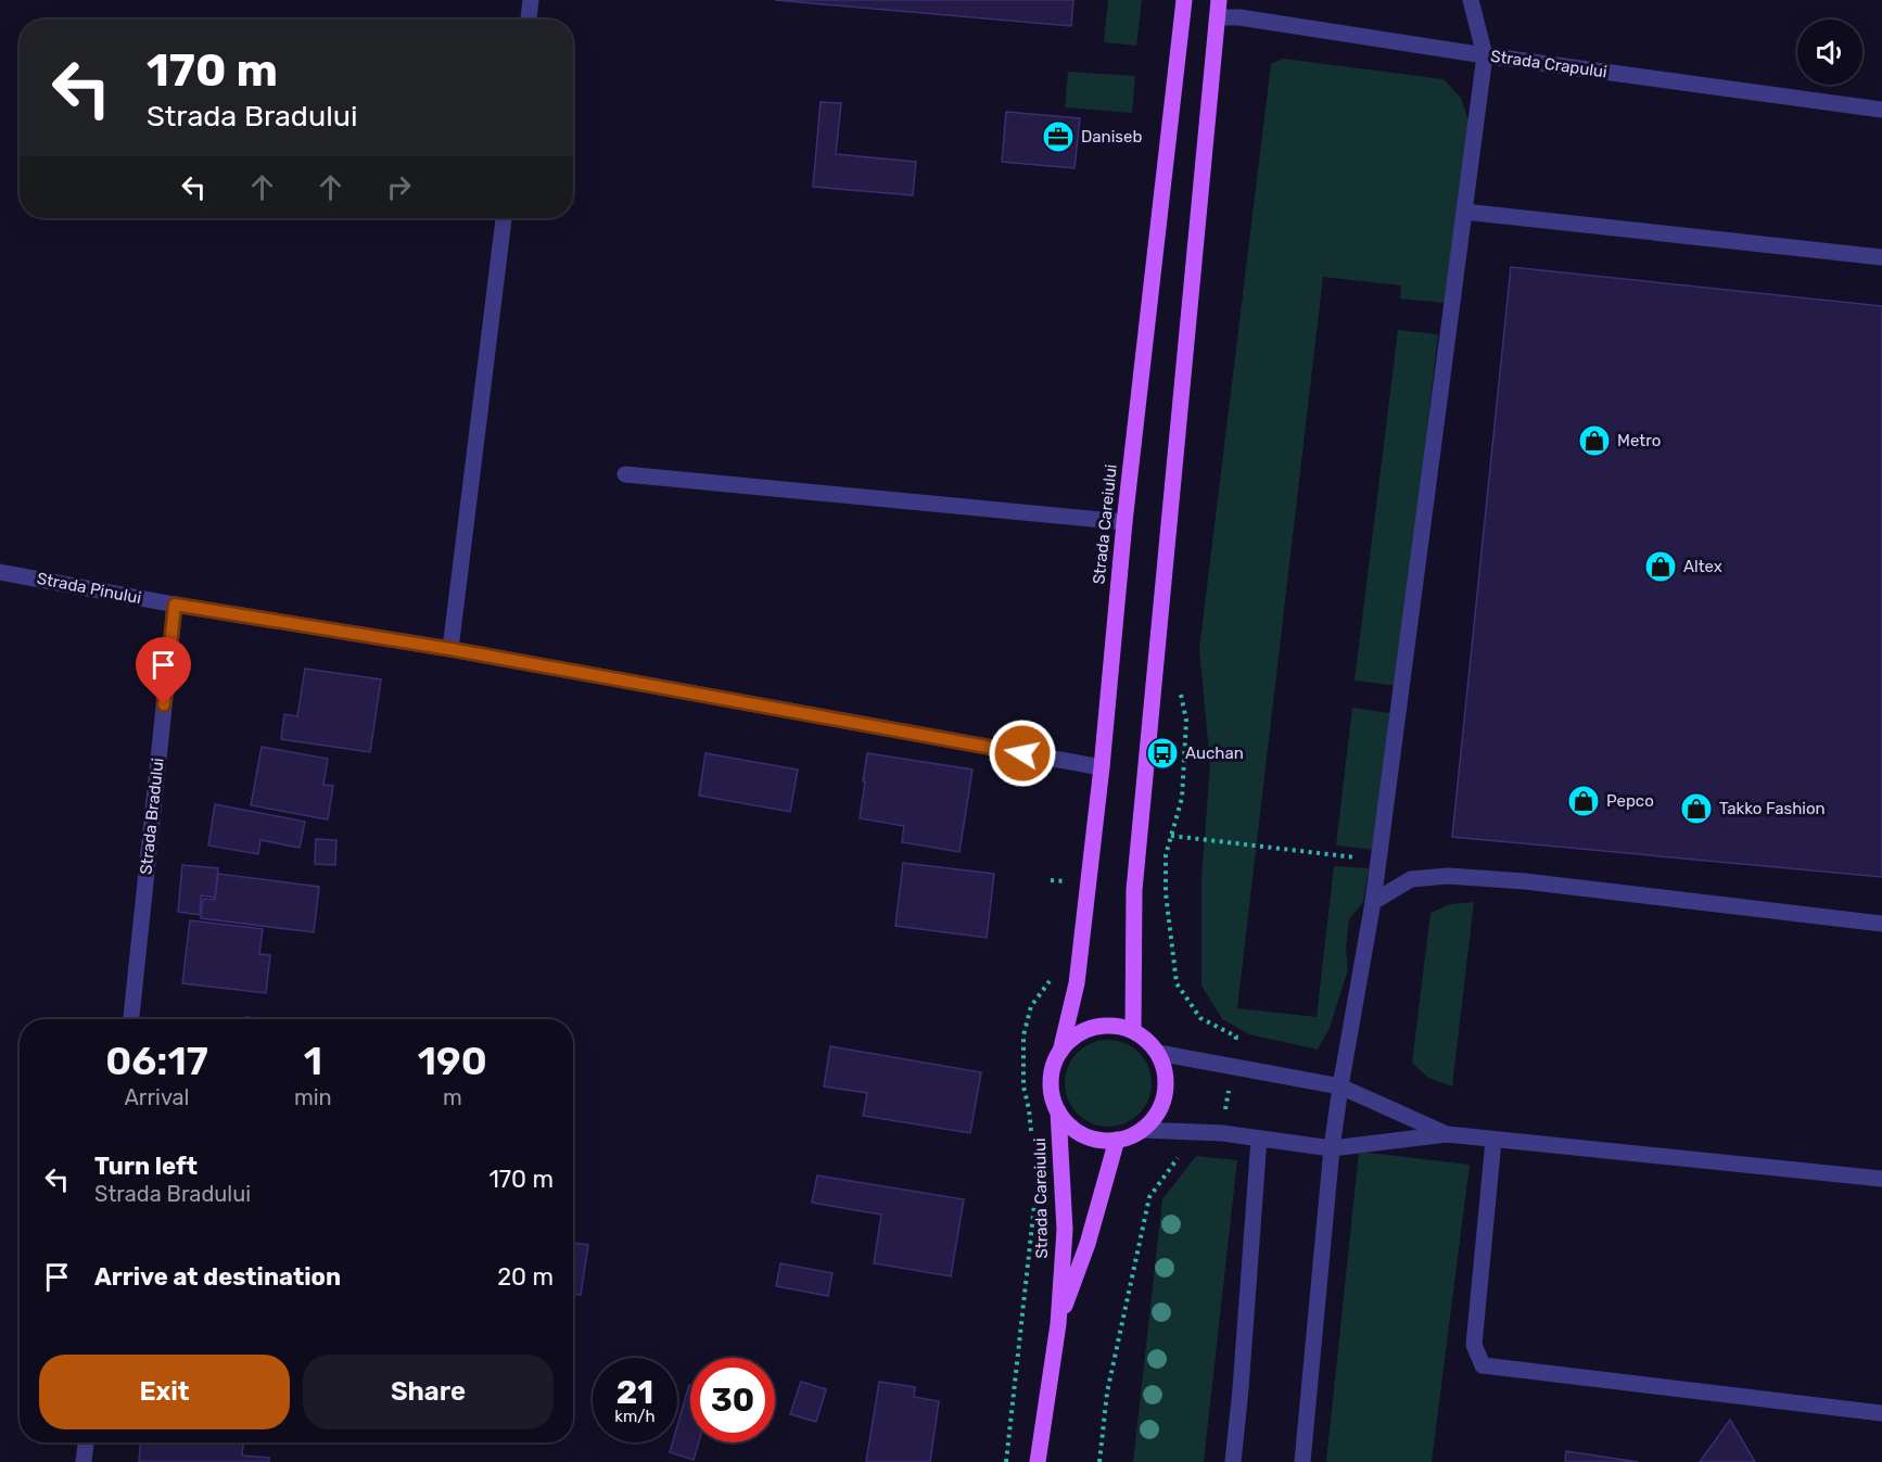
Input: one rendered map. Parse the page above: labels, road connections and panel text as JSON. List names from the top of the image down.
{
  "streets": {
    "main road": ["Strada Careiului"],
    "street": ["Strada Crapului", "Strada Pinului", "Strada Bradului"]
  },
  "crossings": [
    ["Strada Careiului", "Strada Pinului"],
    ["Strada Pinului", "Strada Bradului"]
  ],
  "places": {
    "office": ["Daniseb"],
    "shop": [
      "Metro",
      "Altex",
      "Pepco",
      "Takko Fashion"
    ],
    "bus stop": ["Auchan"]
  },
  "page": {
    "turn": ["170 m", "Strada Bradului"],
    "eta": [
      "06:17",
      "Arrival",
      "1",
      "min",
      "190",
      "m"
    ],
    "list": [
      {
        "name": "Turn left",
        "note": "Strada Bradului",
        "value": "170 m"
      },
      {
        "name": "Arrive at destination",
        "value": "20 m"
      }
    ],
    "buttons": ["Exit", "Share"],
    "speed": "21 km/h",
    "limit": "30"
  }
}
